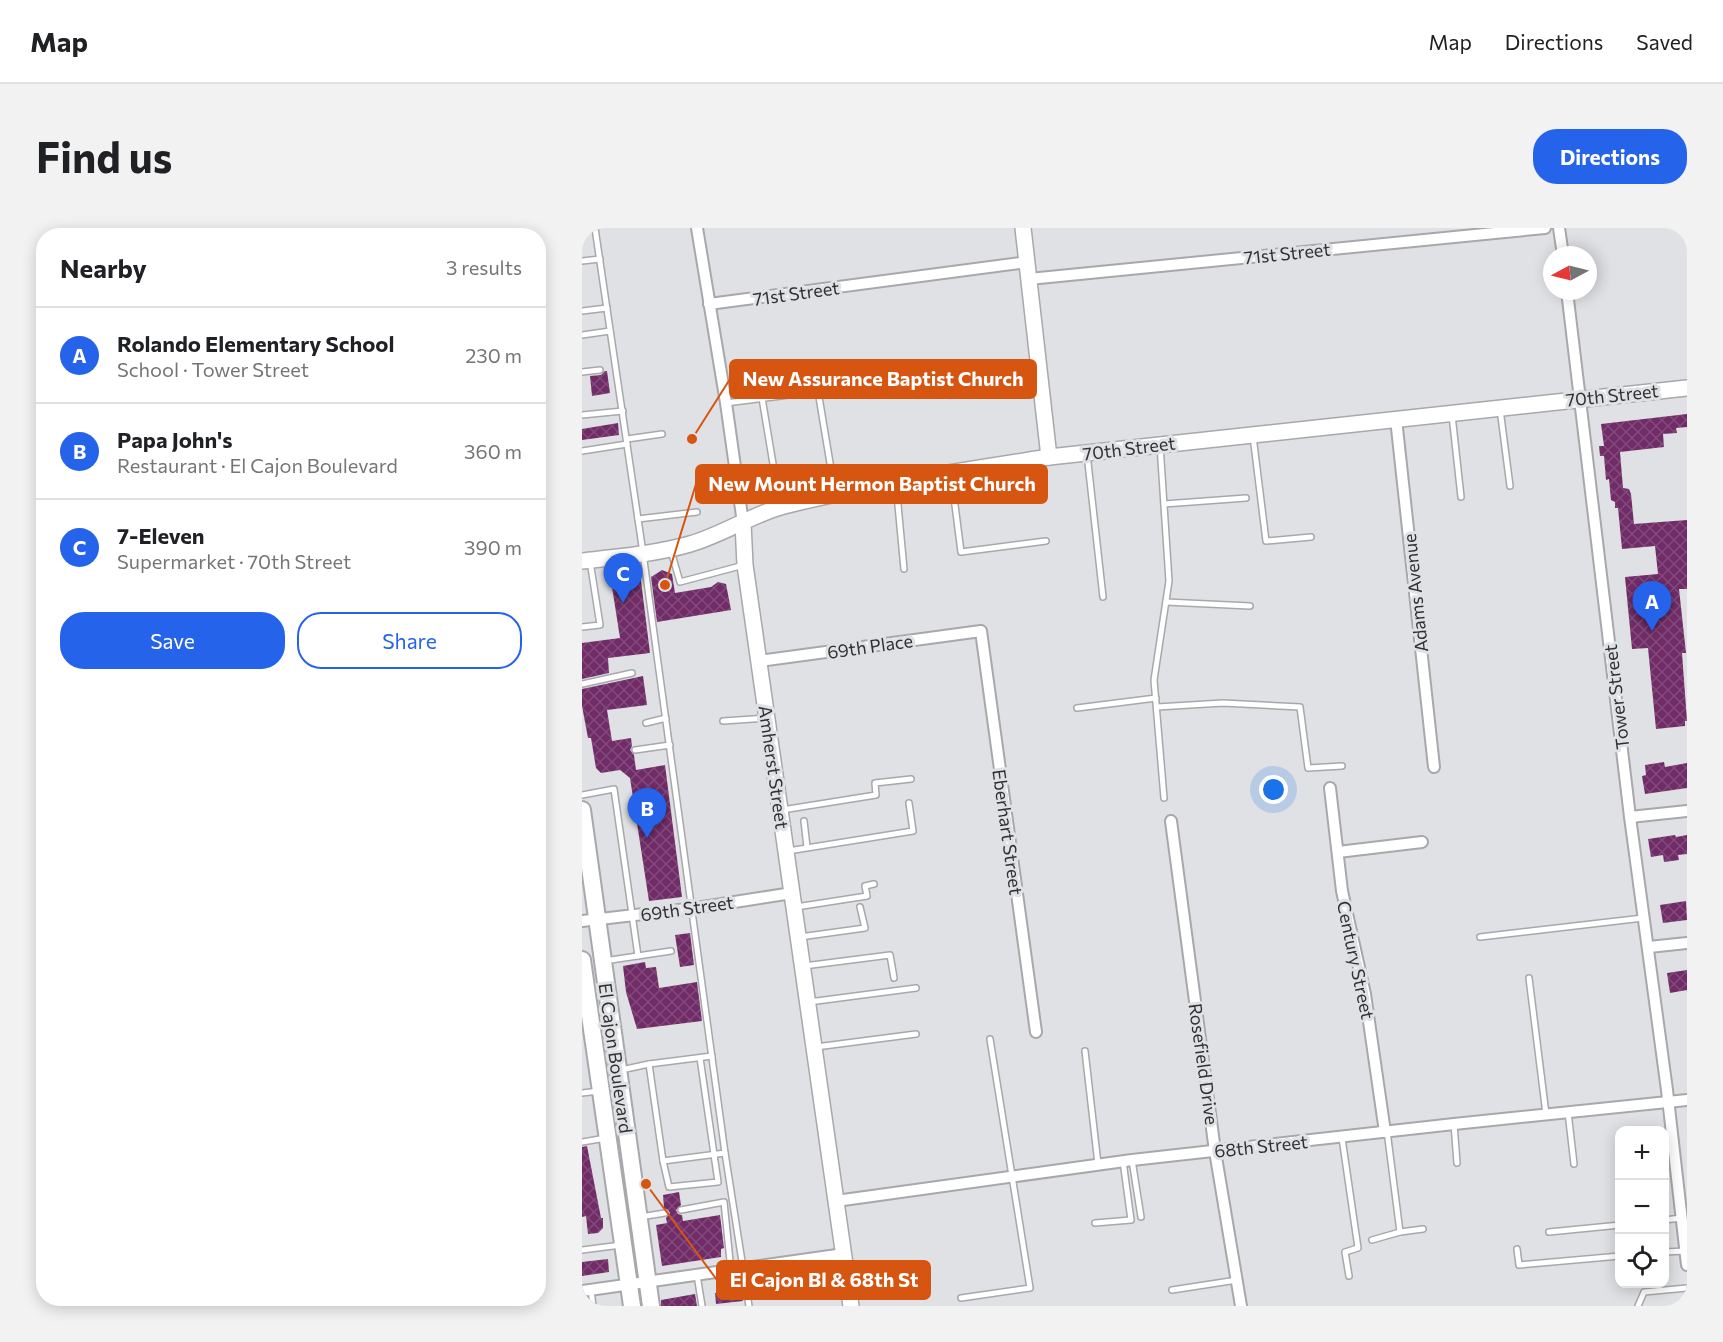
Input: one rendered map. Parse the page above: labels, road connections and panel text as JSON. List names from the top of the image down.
{
  "streets": {
    "main road": ["70th Street", "Amherst Street", "El Cajon Boulevard"],
    "street": [
      "71st Street",
      "Adams Avenue",
      "69th Place",
      "Tower Street",
      "Eberhart Street",
      "69th Street",
      "Century Street",
      "Rosefield Drive",
      "68th Street"
    ]
  },
  "crossings": [
    ["71st Street", "Amherst Street"],
    ["70th Street", "Adams Avenue"],
    ["70th Street", "Tower Street"],
    ["70th Street", "Amherst Street"],
    ["69th Place", "Amherst Street"],
    ["69th Place", "Eberhart Street"],
    ["Tower Street", "68th Street"],
    ["Amherst Street", "69th Street"],
    ["Amherst Street", "68th Street"],
    ["69th Street", "El Cajon Boulevard"],
    ["Century Street", "68th Street"],
    ["Rosefield Drive", "68th Street"]
  ],
  "places": ["New Assurance Baptist Church", "New Mount Hermon Baptist Church", "El Cajon Bl & 68th St"],
  "north": "left",
  "page": {
    "header": "Map",
    "nav": ["Map", "Directions", "Saved"],
    "buttons": [
      "Directions",
      ["Save", "Share"]
    ],
    "title": "Find us",
    "heading": ["Nearby", "3 results"],
    "list": [
      {
        "mark": "A",
        "name": "Rolando Elementary School",
        "note": "School · Tower Street",
        "value": "230 m"
      },
      {
        "mark": "B",
        "name": "Papa John's",
        "note": "Restaurant · El Cajon Boulevard",
        "value": "360 m"
      },
      {
        "mark": "C",
        "name": "7-Eleven",
        "note": "Supermarket · 70th Street",
        "value": "390 m"
      }
    ],
    "pins": ["C", "A", "B"],
    "map_buttons": ["+", "−"]
  }
}
